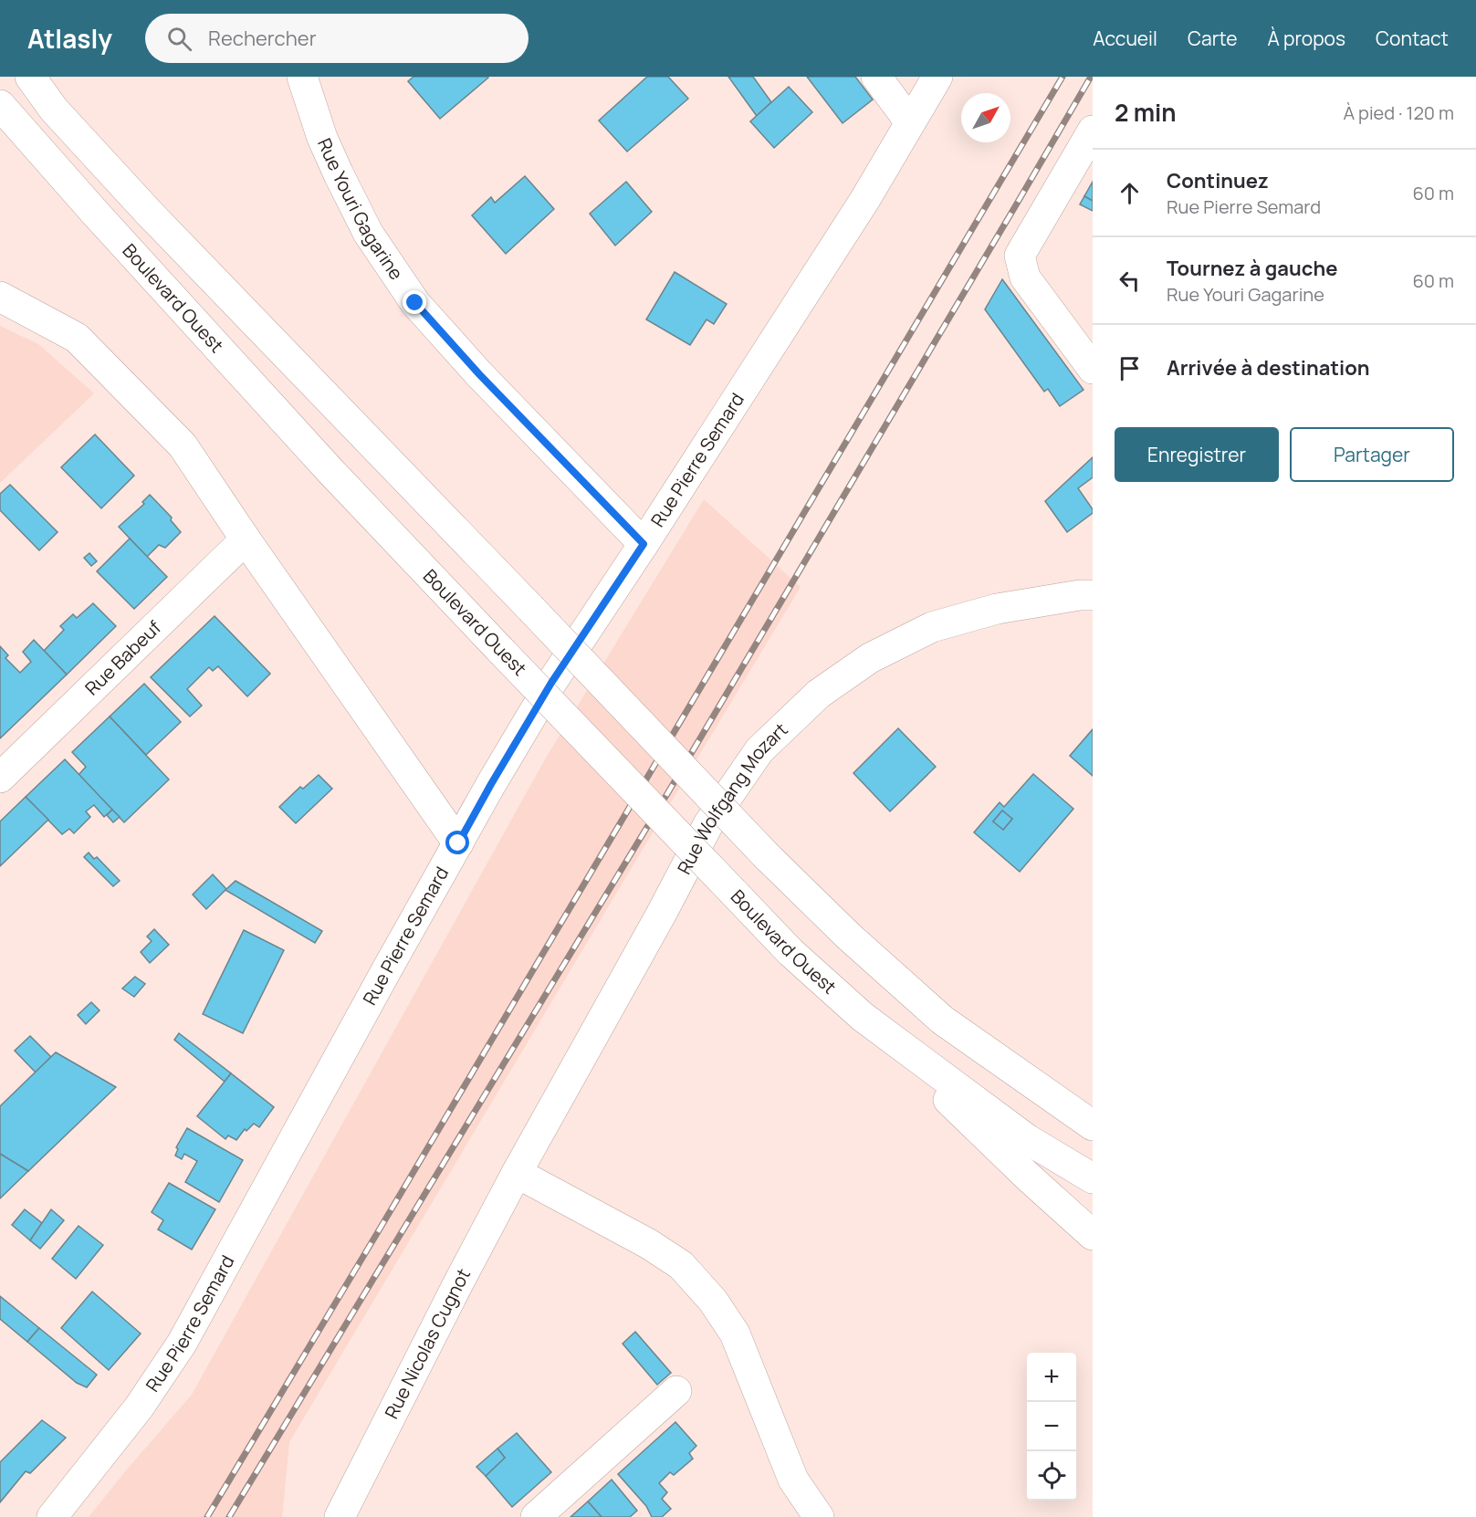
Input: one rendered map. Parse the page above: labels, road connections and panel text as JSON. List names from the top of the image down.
{
  "streets": {
    "street": [
      "Rue Youri Gagarine",
      "Boulevard Ouest",
      "Rue Pierre Semard",
      "Rue Babeuf",
      "Rue Wolfgang Mozart",
      "Rue Nicolas Cugnot"
    ]
  },
  "crossings": [
    ["Rue Youri Gagarine", "Rue Pierre Semard"],
    ["Rue Wolfgang Mozart", "Rue Nicolas Cugnot"]
  ],
  "north": "top right",
  "page": {
    "header": "Atlasly",
    "search": "Rechercher",
    "nav": [
      "Accueil",
      "Carte",
      "À propos",
      "Contact"
    ],
    "heading": ["2 min", "À pied · 120 m"],
    "list": [
      ["Continuez", "Rue Pierre Semard", "60 m"],
      ["Tournez à gauche", "Rue Youri Gagarine", "60 m"],
      "Arrivée à destination"
    ],
    "buttons": ["Enregistrer", "Partager"],
    "map_buttons": ["+", "−"]
  }
}
